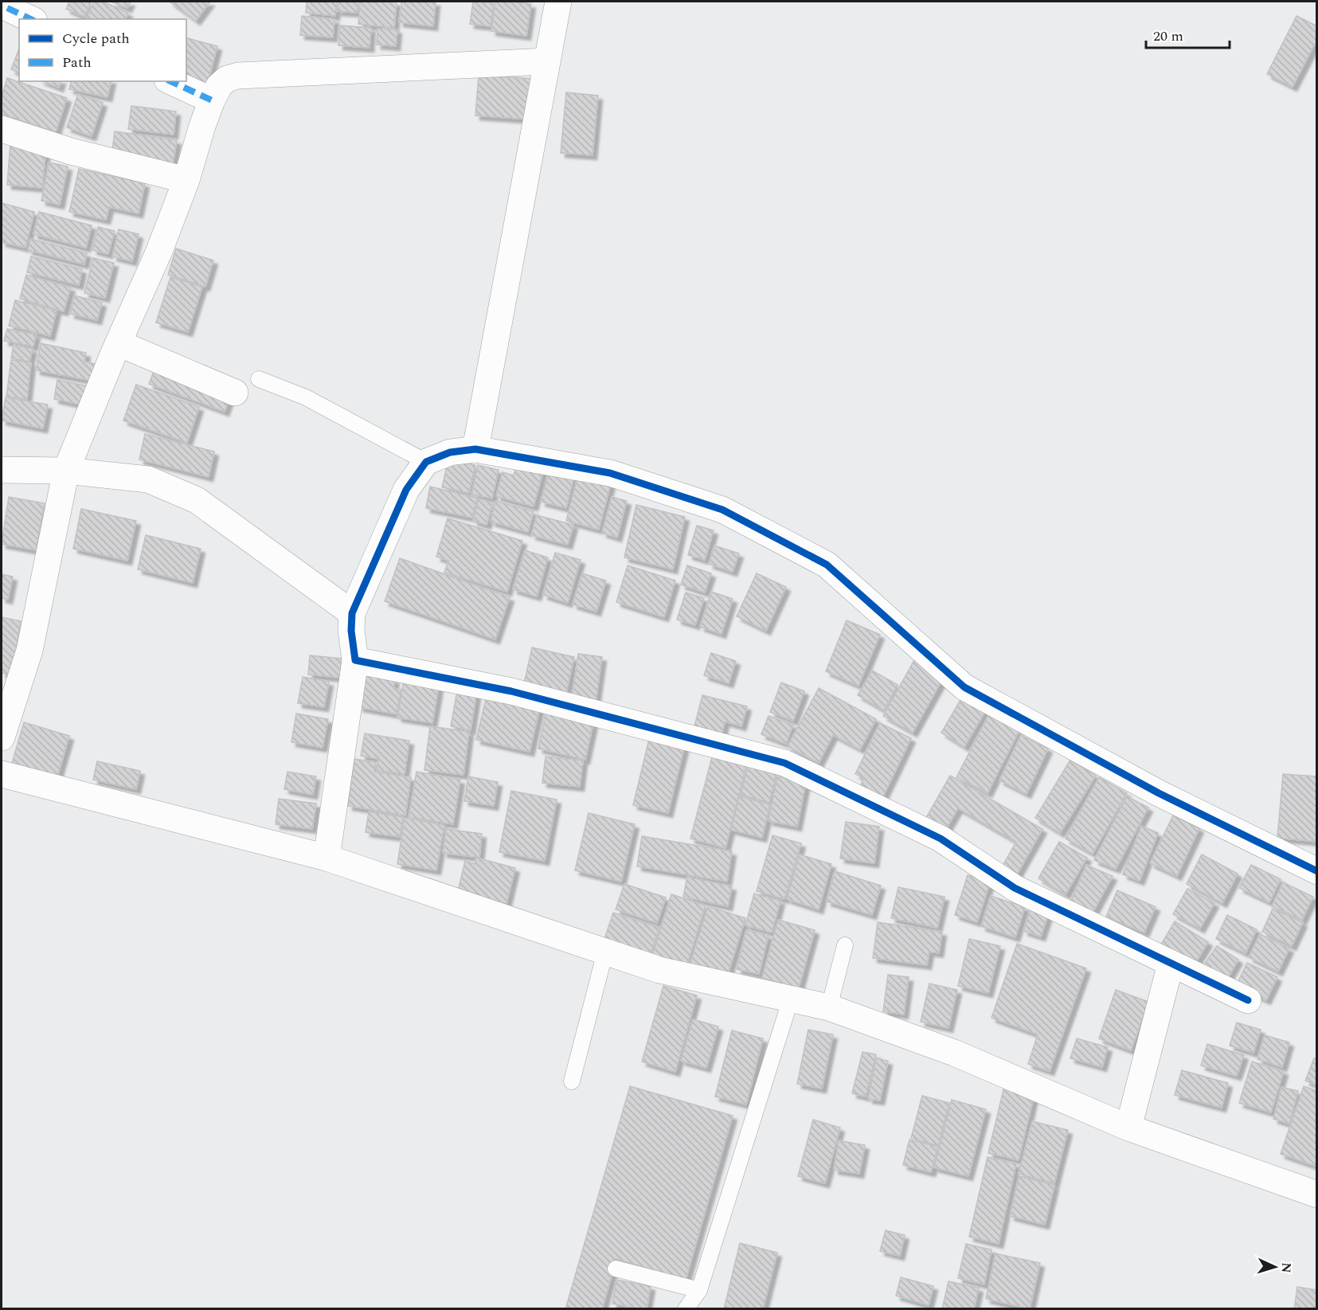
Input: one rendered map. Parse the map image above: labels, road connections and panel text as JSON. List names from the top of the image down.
{
  "legend": ["Cycle path", "Path"],
  "scale_bar": "20 m",
  "north": "right"
}
